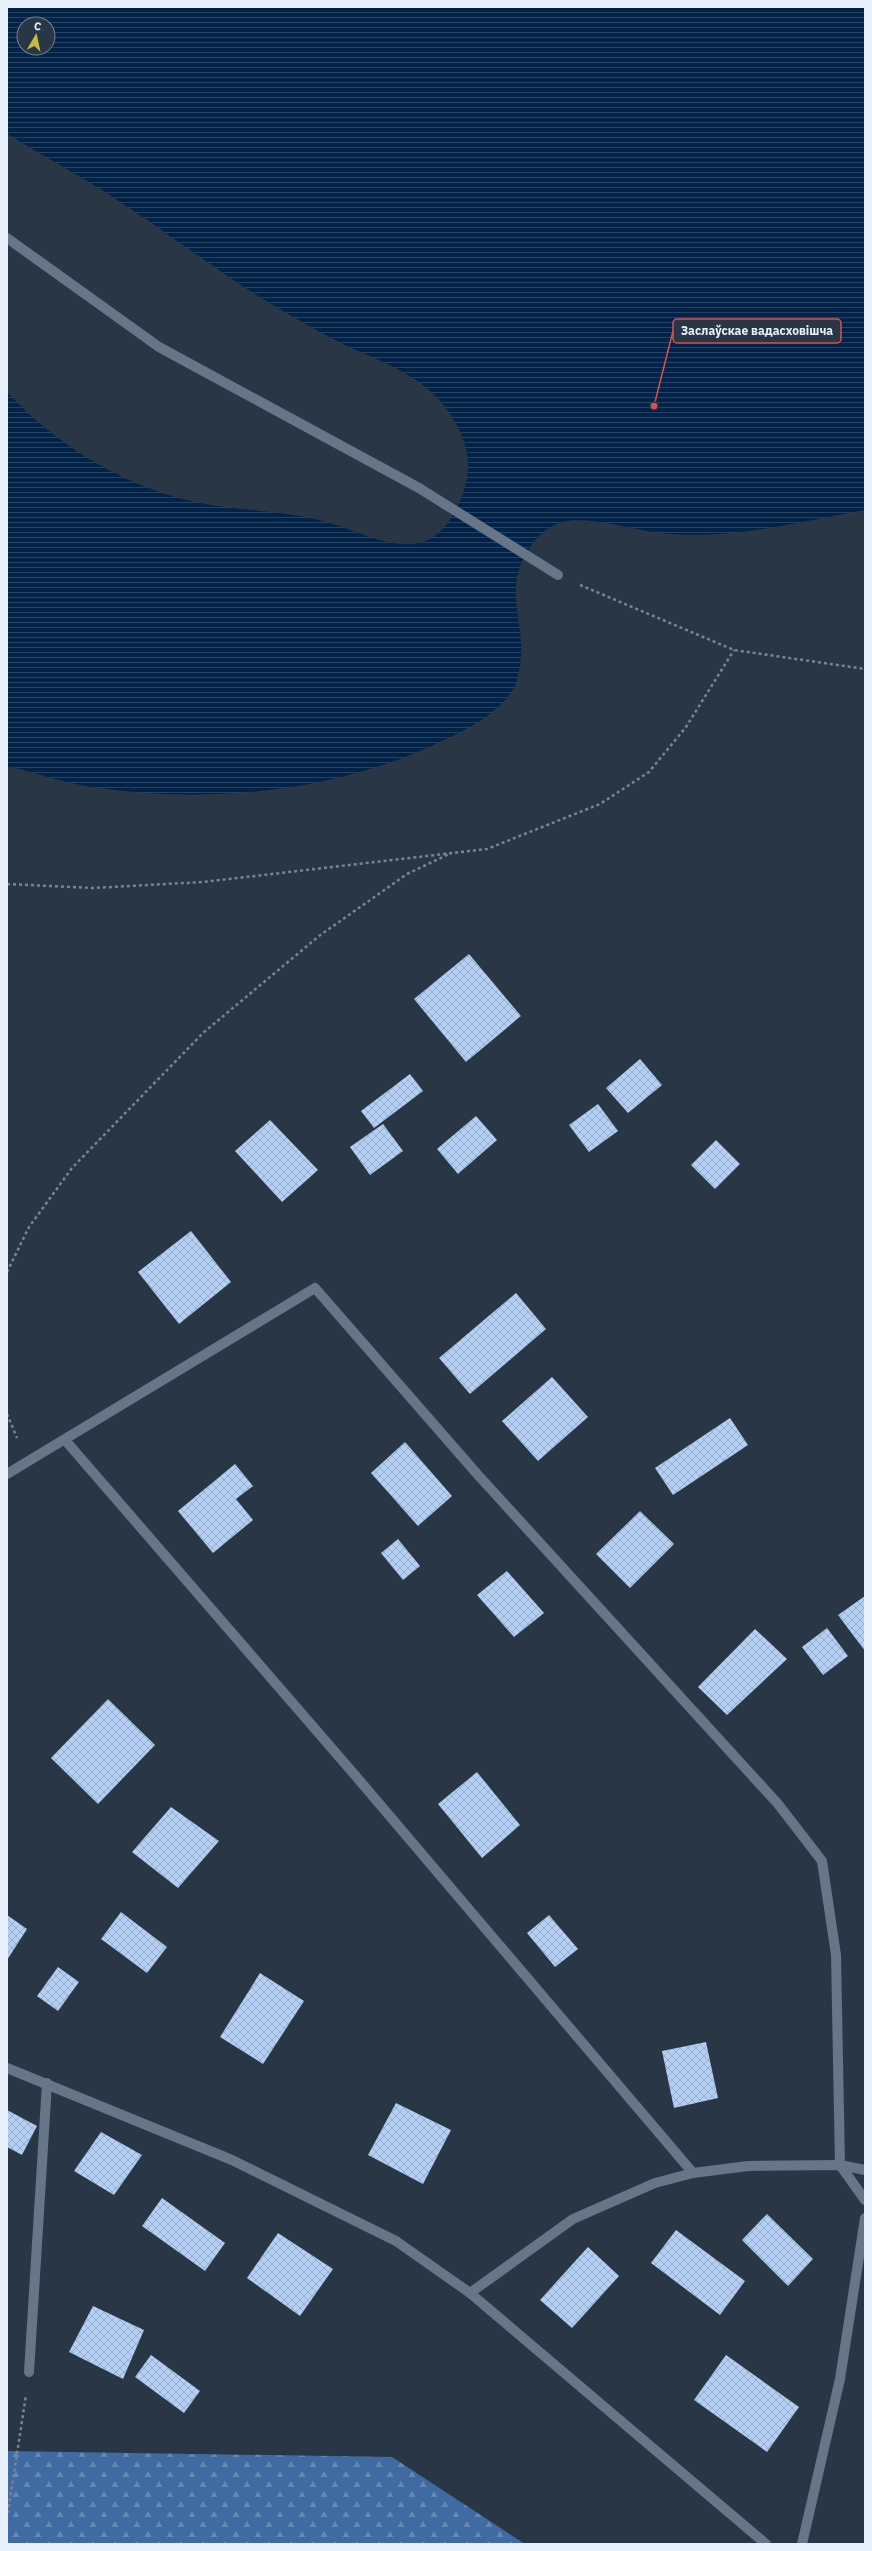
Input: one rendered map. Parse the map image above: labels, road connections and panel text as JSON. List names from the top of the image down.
{
  "places": ["Заслаўскае вадасховішча"],
  "north": "top"
}
